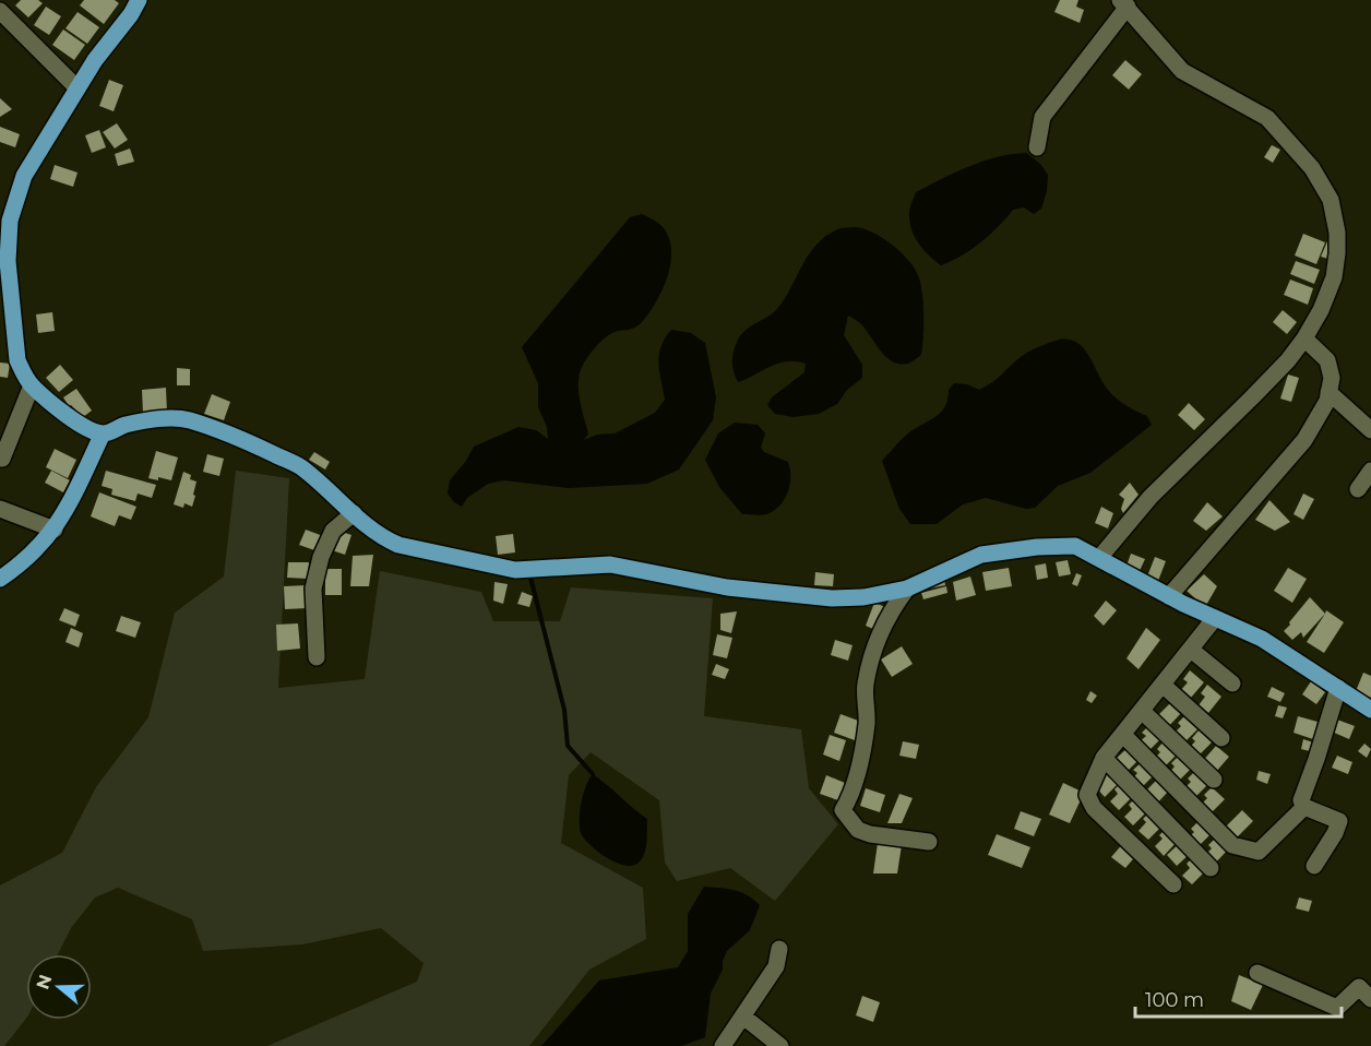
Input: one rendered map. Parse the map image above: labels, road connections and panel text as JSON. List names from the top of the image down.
{
  "scale_bar": "100 m",
  "north": "left"
}
